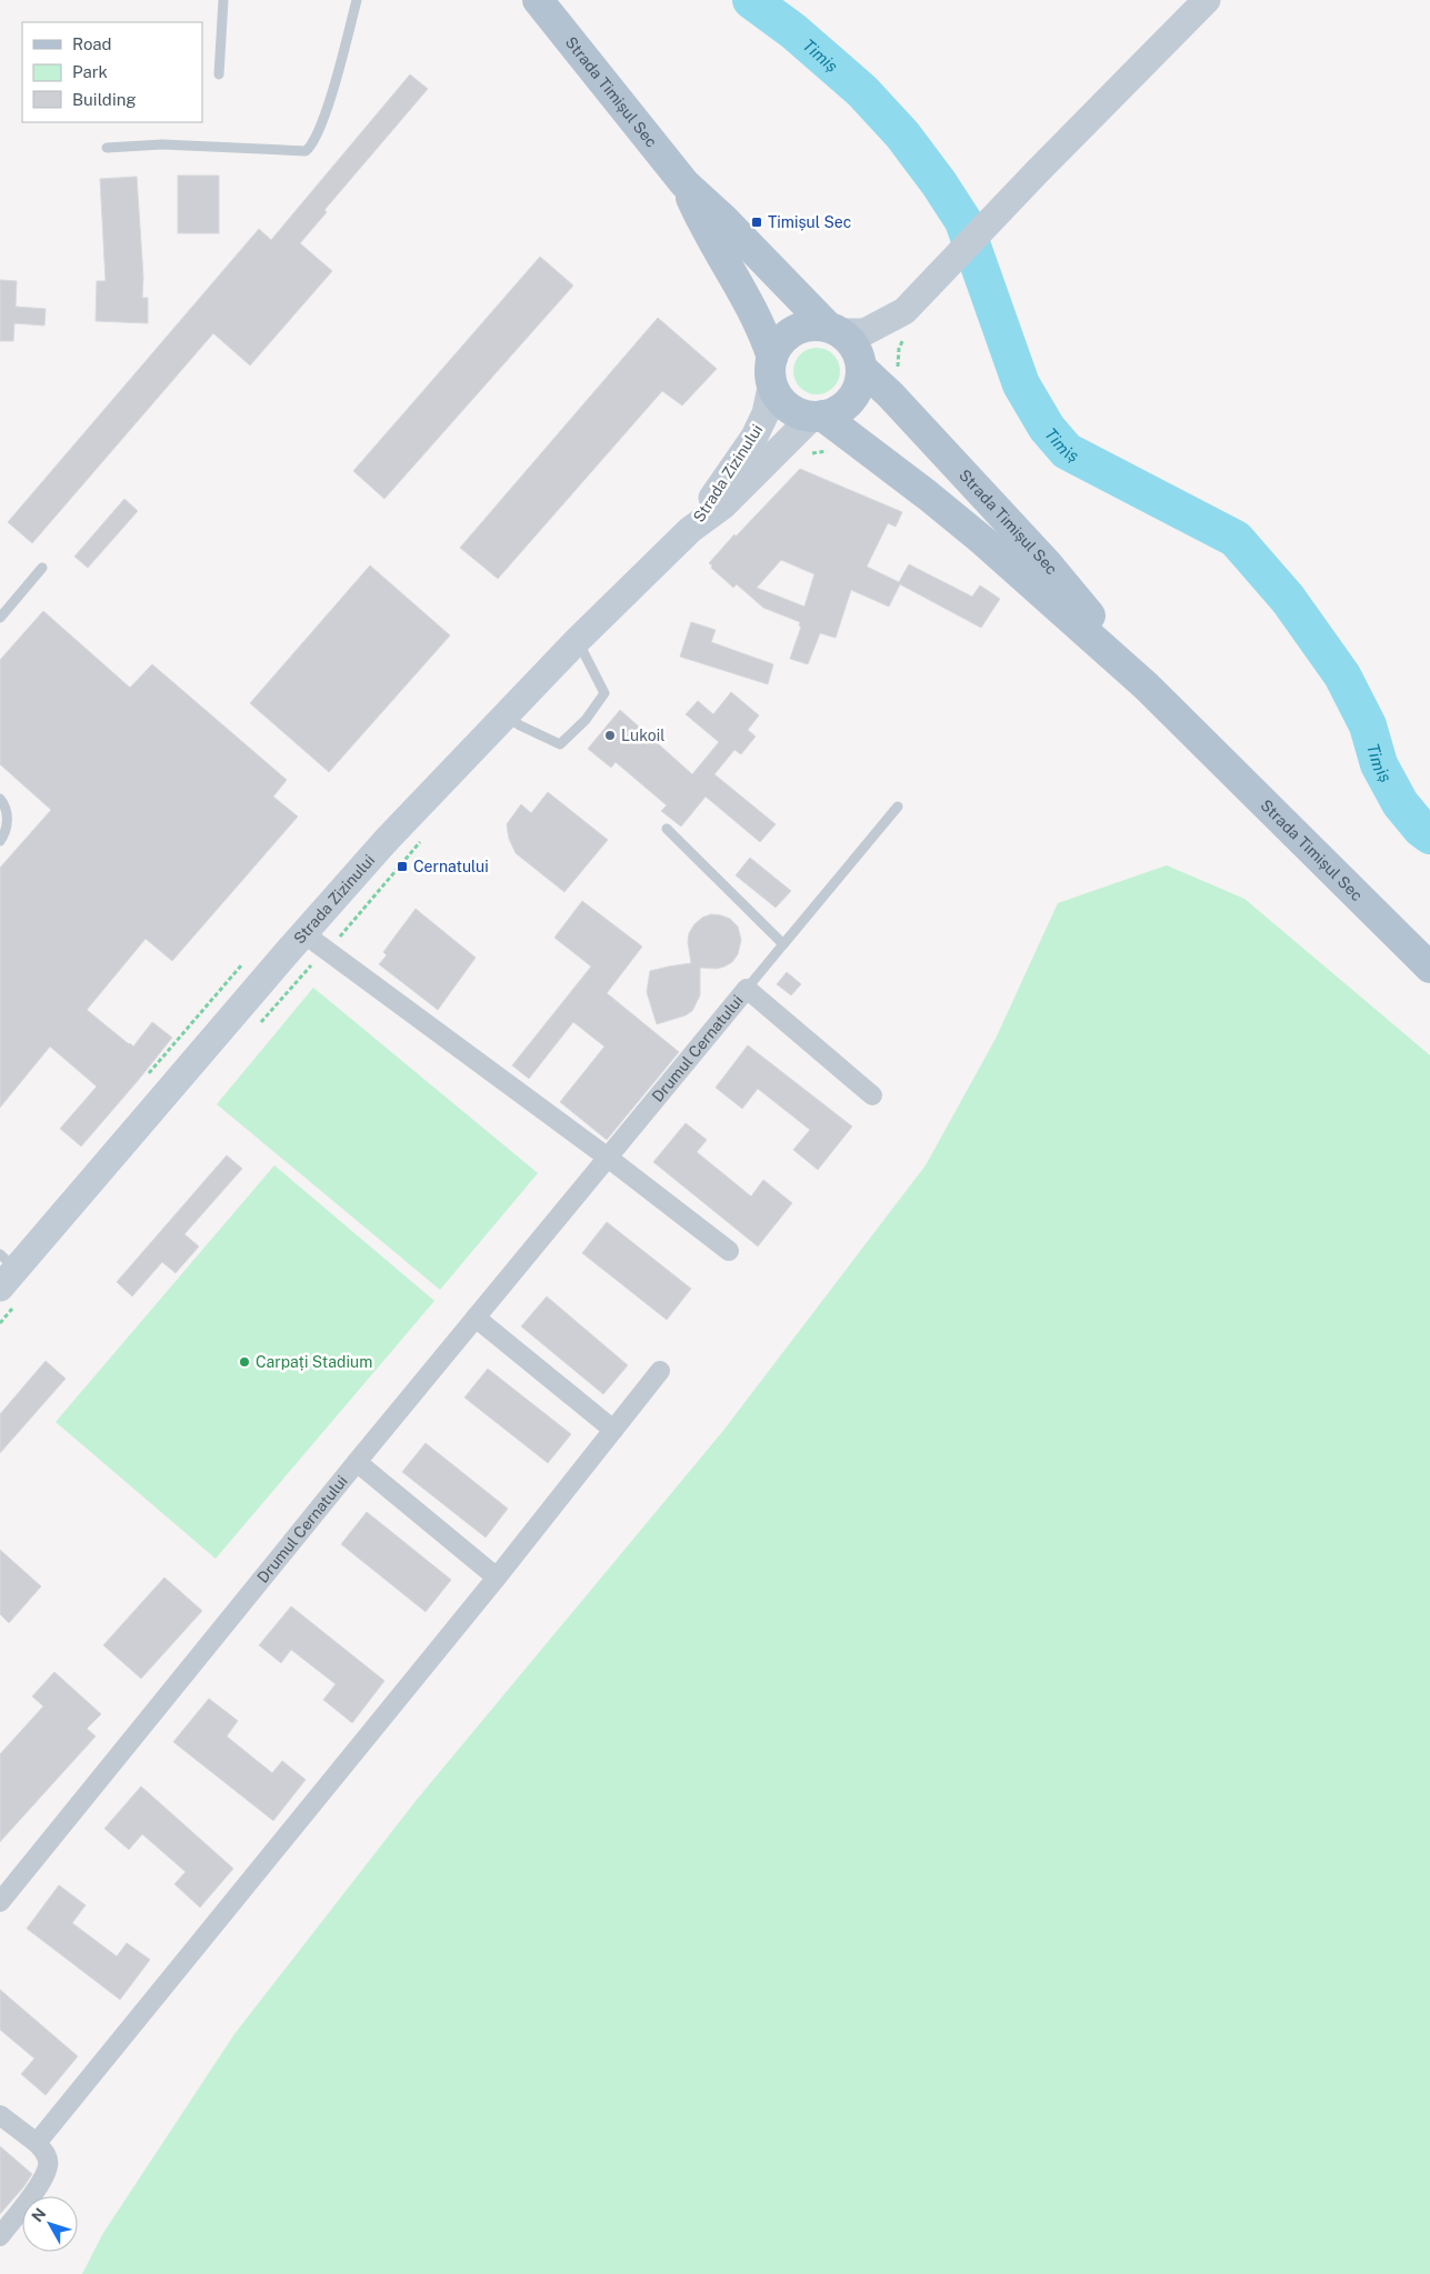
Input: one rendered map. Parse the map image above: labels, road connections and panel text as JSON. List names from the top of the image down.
{
  "streets": {
    "main road": ["Strada Timișul Sec", "Strada Zizinului"],
    "street": ["Drumul Cernatului"]
  },
  "crossings": [
    ["Strada Timișul Sec", "Strada Zizinului"]
  ],
  "water": ["Timiș"],
  "places": {
    "transit": ["Timișul Sec", "Cernatului"],
    "other": ["Lukoil", "Carpați Stadium"]
  },
  "legend": ["Road", "Park", "Building"],
  "north": "top left"
}
